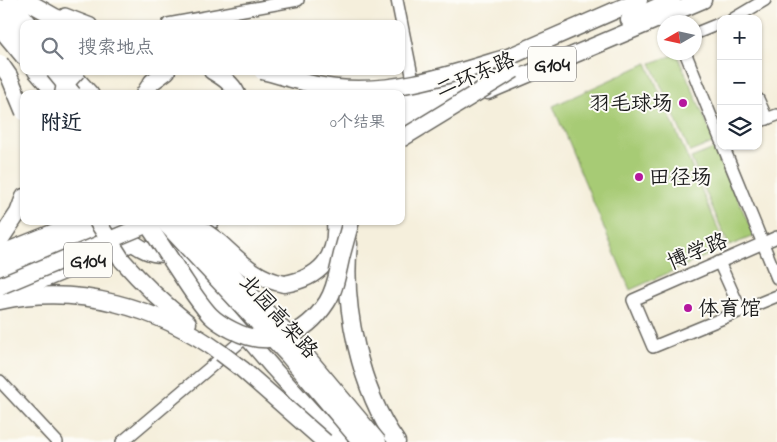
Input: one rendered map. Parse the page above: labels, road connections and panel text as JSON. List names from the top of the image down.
{
  "streets": {
    "highway": ["G104", "二环东路", "北园高架路"],
    "street": ["博学路"]
  },
  "places": ["羽毛球场", "田径场", "体育馆"],
  "north": "left",
  "page": {
    "map_buttons": ["+", "−"],
    "search": "搜索地点",
    "heading": ["附近", "0个结果"]
  }
}
